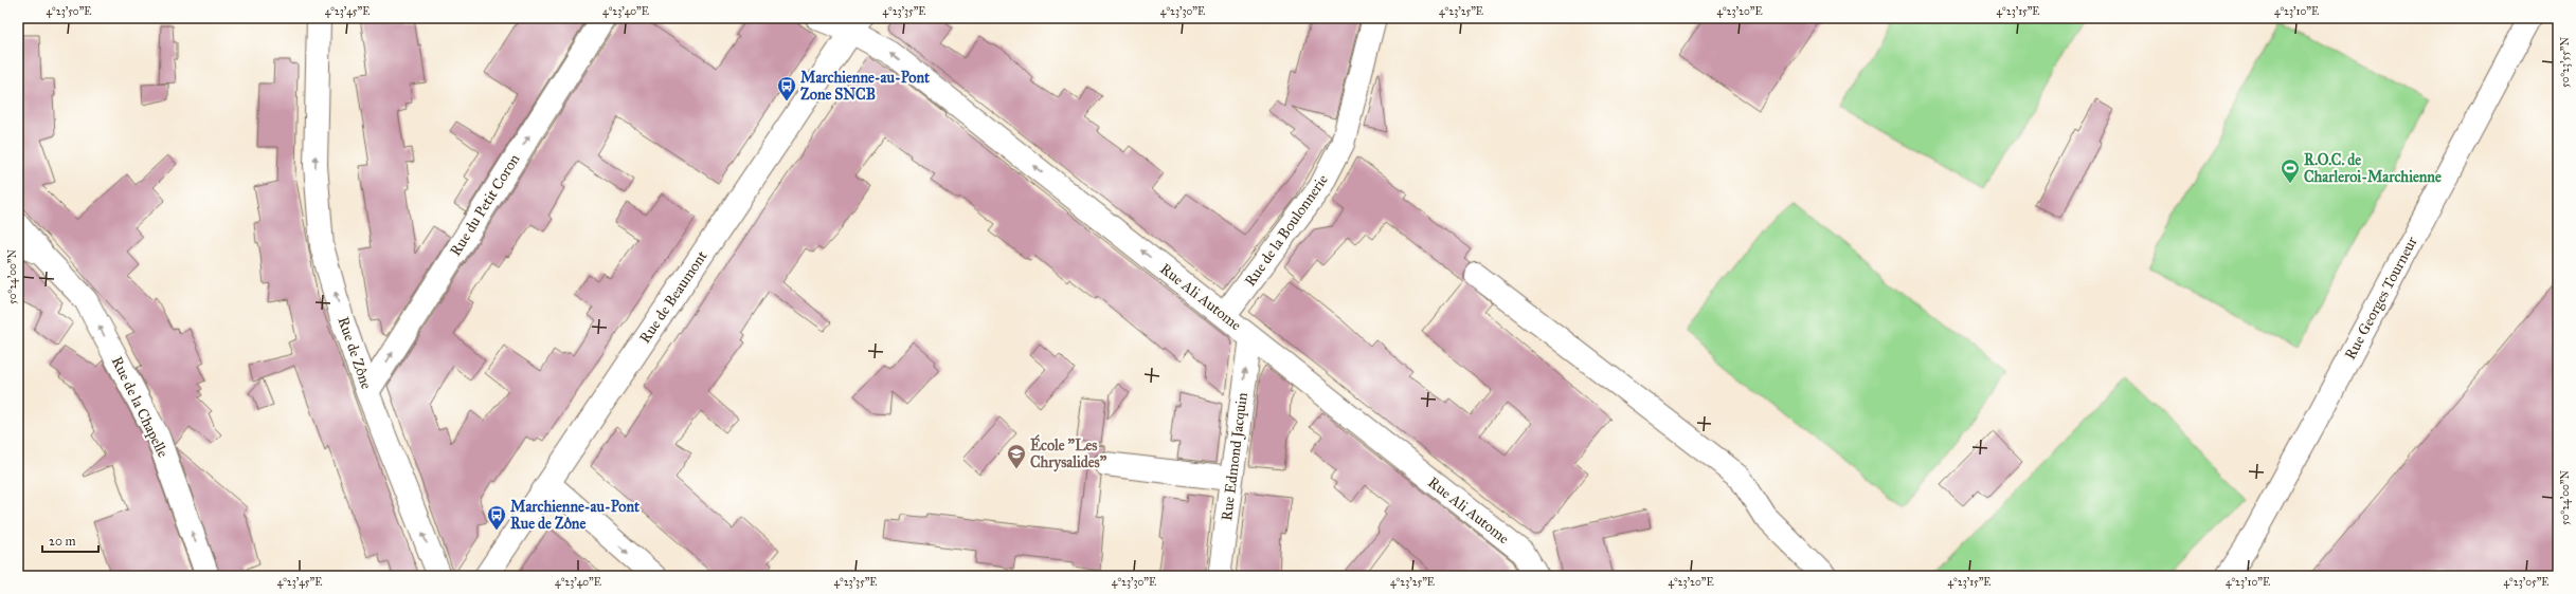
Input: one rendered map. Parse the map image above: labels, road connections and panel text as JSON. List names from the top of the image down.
{
  "streets": {
    "street": [
      "Rue du Petit Coron",
      "Rue de la Boulonnerie",
      "Rue de Beaumont",
      "Rue Ali Autome",
      "Rue Georges Tourneur",
      "Rue de Zône",
      "Rue de la Chapelle",
      "Rue Edmond Jacquin"
    ]
  },
  "crossings": [
    ["Rue du Petit Coron", "Rue de Zône"],
    ["Rue de la Boulonnerie", "Rue Ali Autome"],
    ["Rue de Beaumont", "Rue Ali Autome"],
    ["Rue Ali Autome", "Rue Edmond Jacquin"]
  ],
  "one_way": [
    "Rue du Petit Coron",
    "Rue Ali Autome",
    "Rue de Zône",
    "Rue de la Chapelle",
    "Rue Edmond Jacquin"
  ],
  "places": {
    "bus stop": ["Marchienne-au-Pont Zone SNCB", "Marchienne-au-Pont Rue de Zône"],
    "sports": ["R.O.C. de Charleroi-Marchienne"],
    "school or university": ["École \"Les Chrysalides\""]
  },
  "scale_bar": "20 m",
  "coordinates": [
    "4°23'50\"E",
    "4°23'45\"E",
    "4°23'40\"E",
    "4°23'35\"E",
    "4°23'30\"E",
    "4°23'25\"E",
    "4°23'20\"E",
    "4°23'15\"E",
    "4°23'10\"E",
    "50°23'55\"N",
    "50°24'00\"N",
    "4°23'05\"E"
  ]
}
